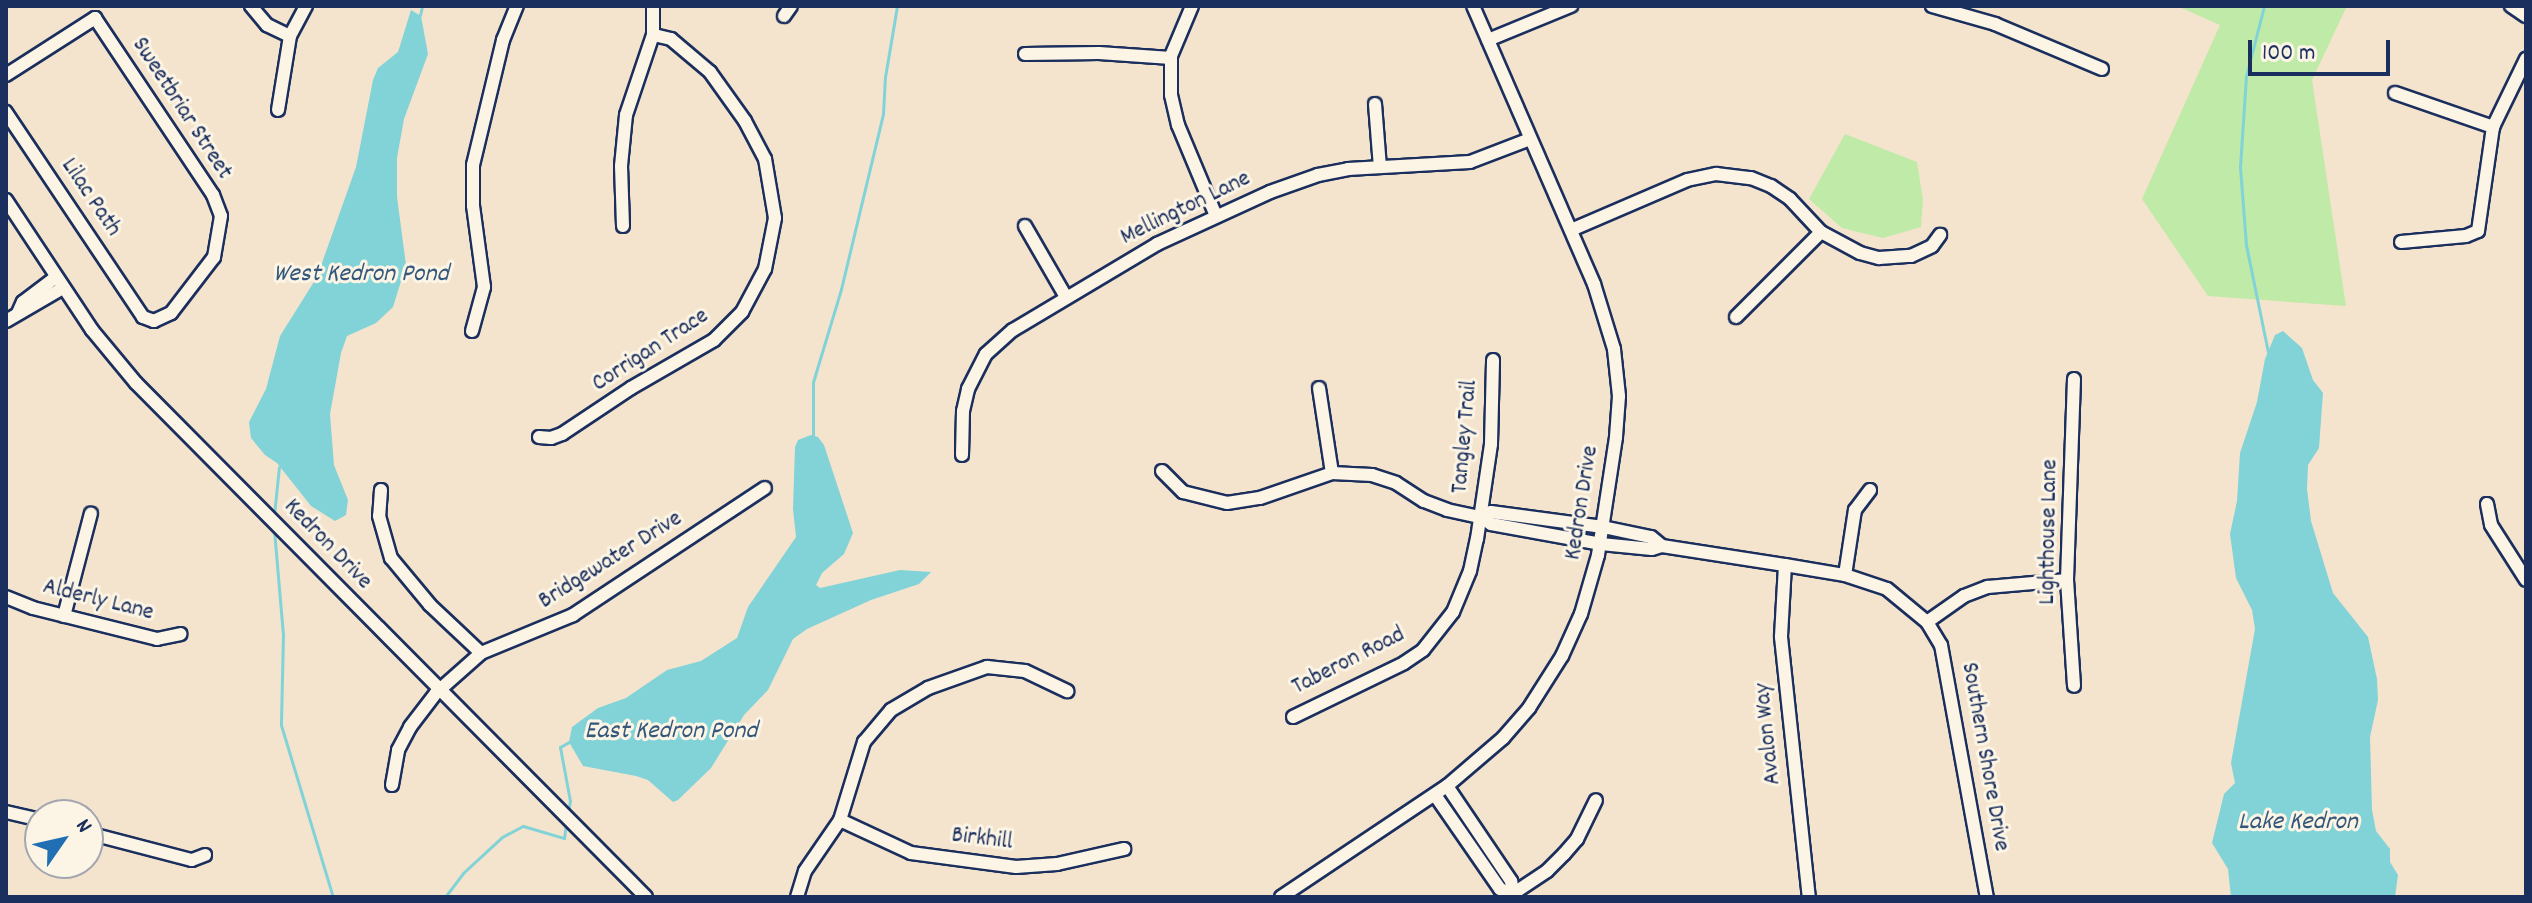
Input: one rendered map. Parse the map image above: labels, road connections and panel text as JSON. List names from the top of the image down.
{
  "streets": {
    "street": [
      "Sweetbriar Street",
      "Lilac Path",
      "Mellington Lane",
      "Corrigan Trace",
      "Tangley Trail",
      "Kedron Drive",
      "Lighthouse Lane",
      "Bridgewater Drive",
      "Alderly Lane",
      "Taberon Road",
      "Avalon Way",
      "Southern Shore Drive",
      "Birkhill"
    ]
  },
  "crossings": [
    ["Sweetbriar Street", "Lilac Path"],
    ["Mellington Lane", "Kedron Drive"],
    ["Tangley Trail", "Taberon Road"],
    ["Tangley Trail", "Southern Shore Drive"],
    ["Kedron Drive", "Bridgewater Drive"],
    ["Kedron Drive", "Southern Shore Drive"],
    ["Taberon Road", "Southern Shore Drive"],
    ["Avalon Way", "Southern Shore Drive"]
  ],
  "water": ["West Kedron Pond", "East Kedron Pond", "Lake Kedron"],
  "scale_bar": "100 m",
  "north": "top right"
}
